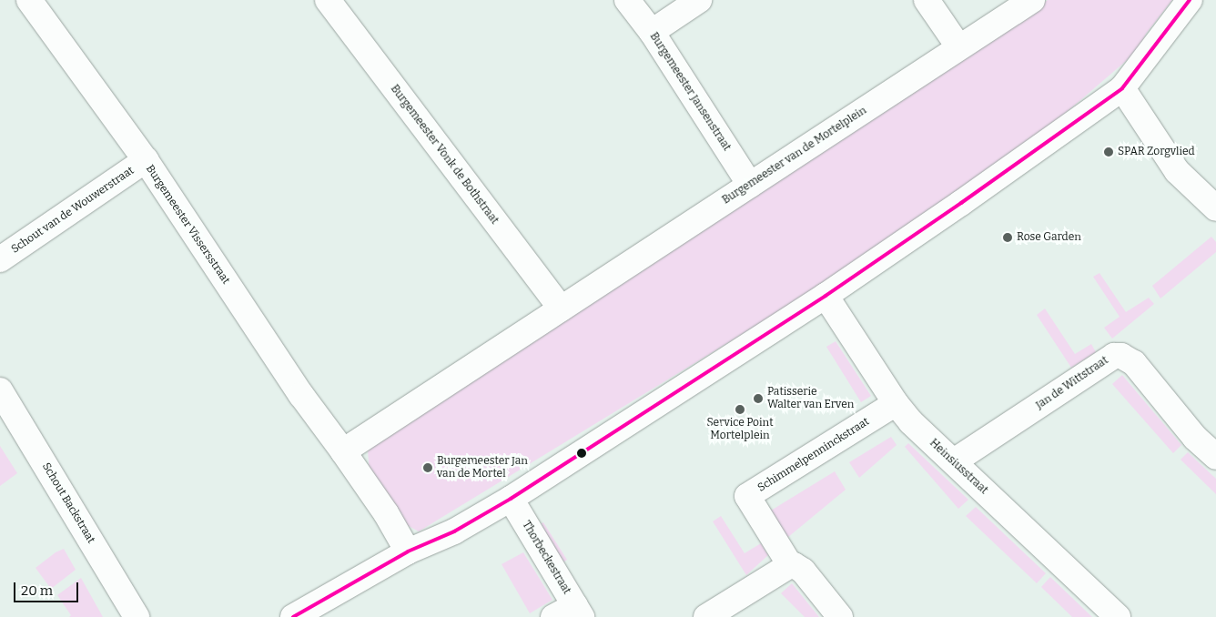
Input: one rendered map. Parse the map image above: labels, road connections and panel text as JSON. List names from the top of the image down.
{
  "streets": {
    "street": [
      "Burgemeester Jansenstraat",
      "Burgemeester Vonk de Bothstraat",
      "Burgemeester van de Mortelplein",
      "Schout van de Wouwerstraat",
      "Burgemeester Vissersstraat",
      "Jan de Wittstraat",
      "Schimmelpenninckstraat",
      "Heinsiusstraat",
      "Schout Backstraat",
      "Thorbeckestraat"
    ]
  },
  "crossings": [
    ["Burgemeester Jansenstraat", "Burgemeester van de Mortelplein"],
    ["Burgemeester Vonk de Bothstraat", "Burgemeester van de Mortelplein"],
    ["Burgemeester van de Mortelplein", "Burgemeester Vissersstraat"],
    ["Schout van de Wouwerstraat", "Burgemeester Vissersstraat"],
    ["Jan de Wittstraat", "Heinsiusstraat"],
    ["Schimmelpenninckstraat", "Heinsiusstraat"]
  ],
  "places": [
    "SPAR Zorgvlied",
    "Rose Garden",
    "Patisserie Walter van Erven",
    "Service Point Mortelplein",
    "Burgemeester Jan van de Mortel"
  ],
  "scale_bar": "20 m"
}
